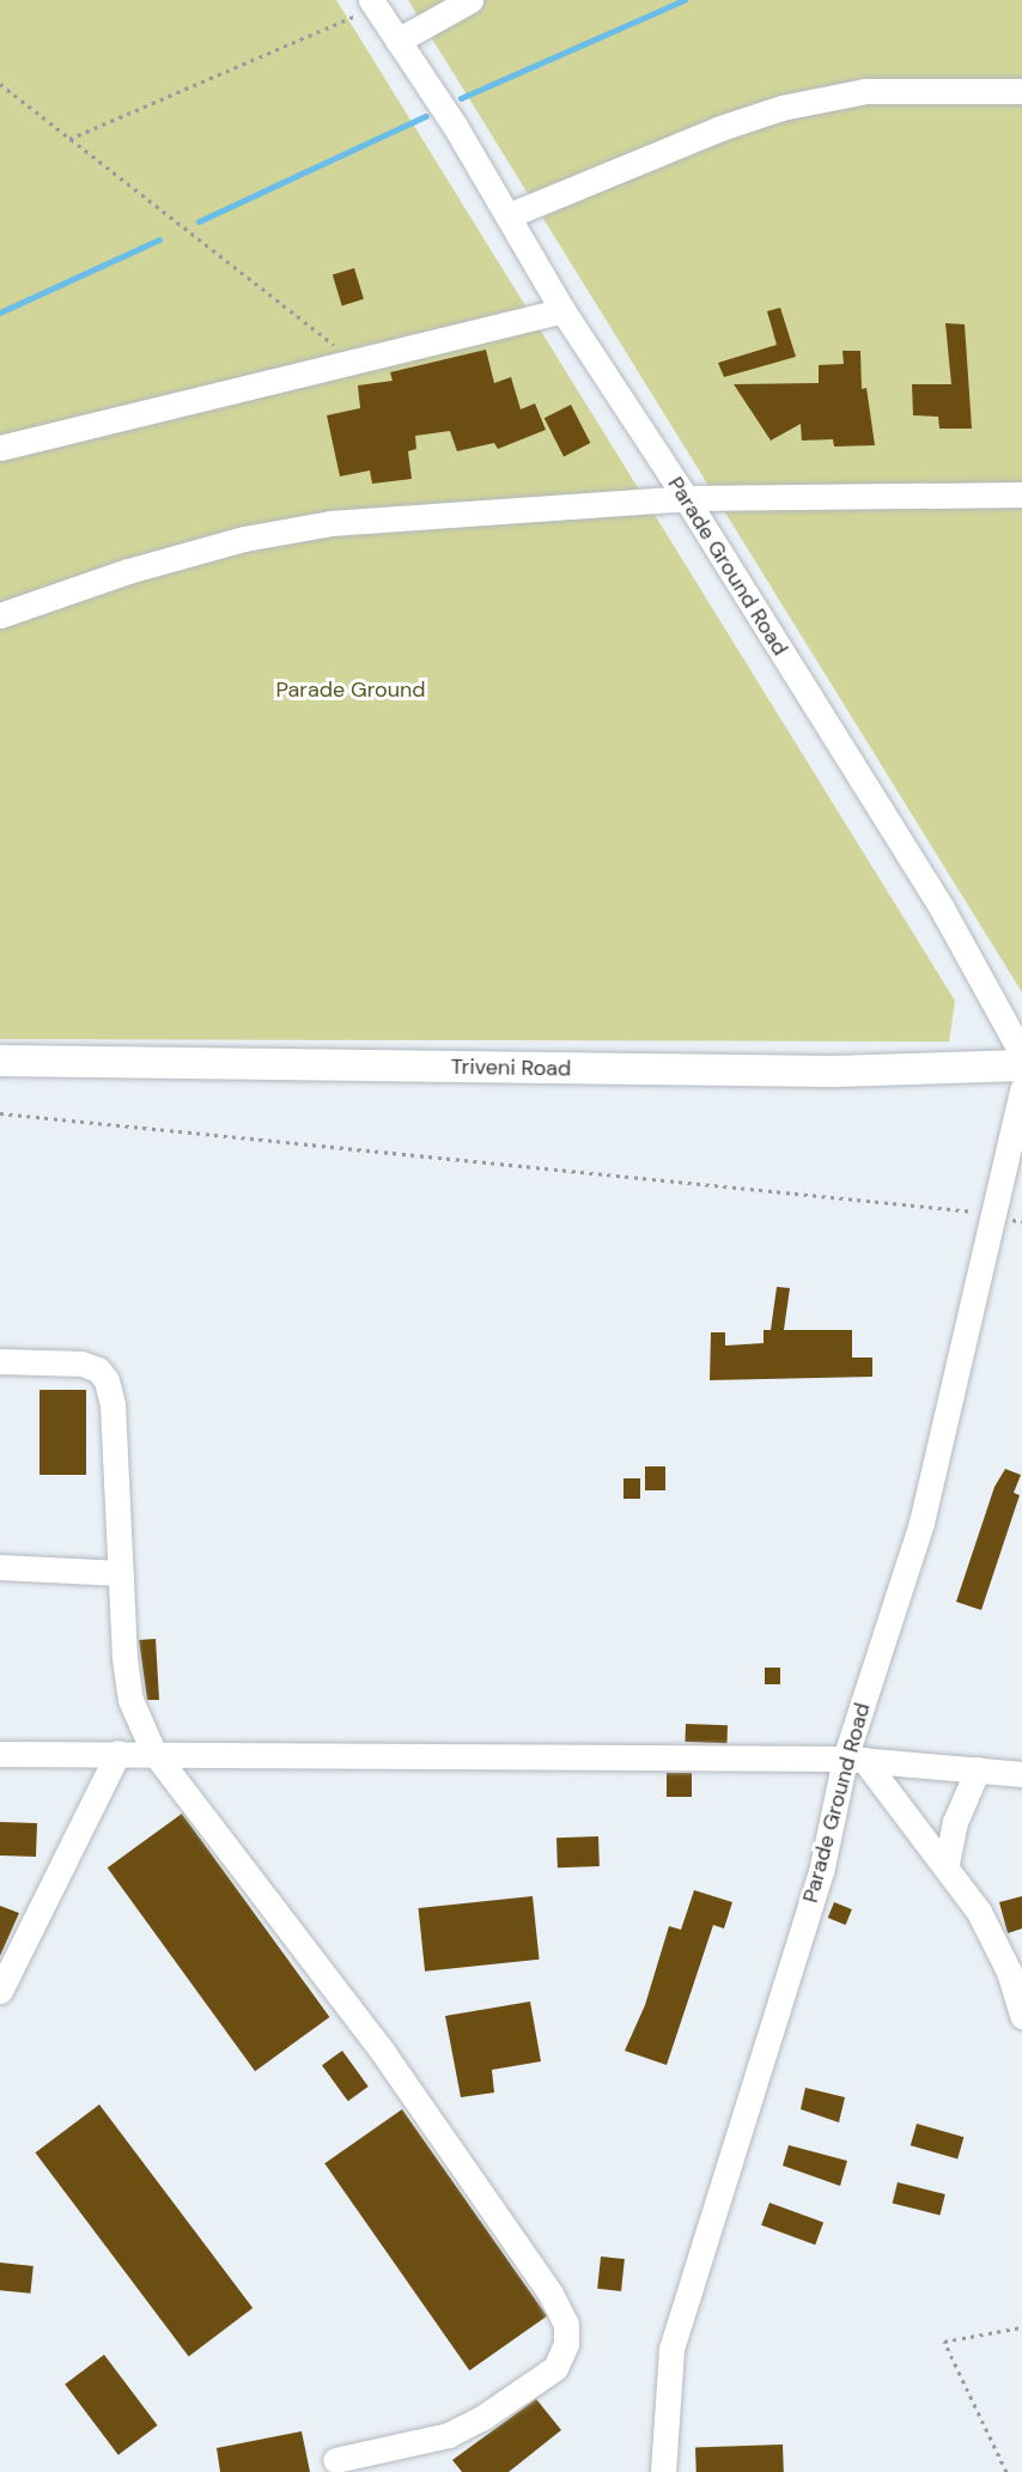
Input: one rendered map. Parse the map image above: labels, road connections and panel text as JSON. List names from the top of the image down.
{
  "streets": {
    "main road": ["Triveni Road"],
    "street": ["Parade Ground Road"]
  },
  "parks": ["Parade Ground"]
}
